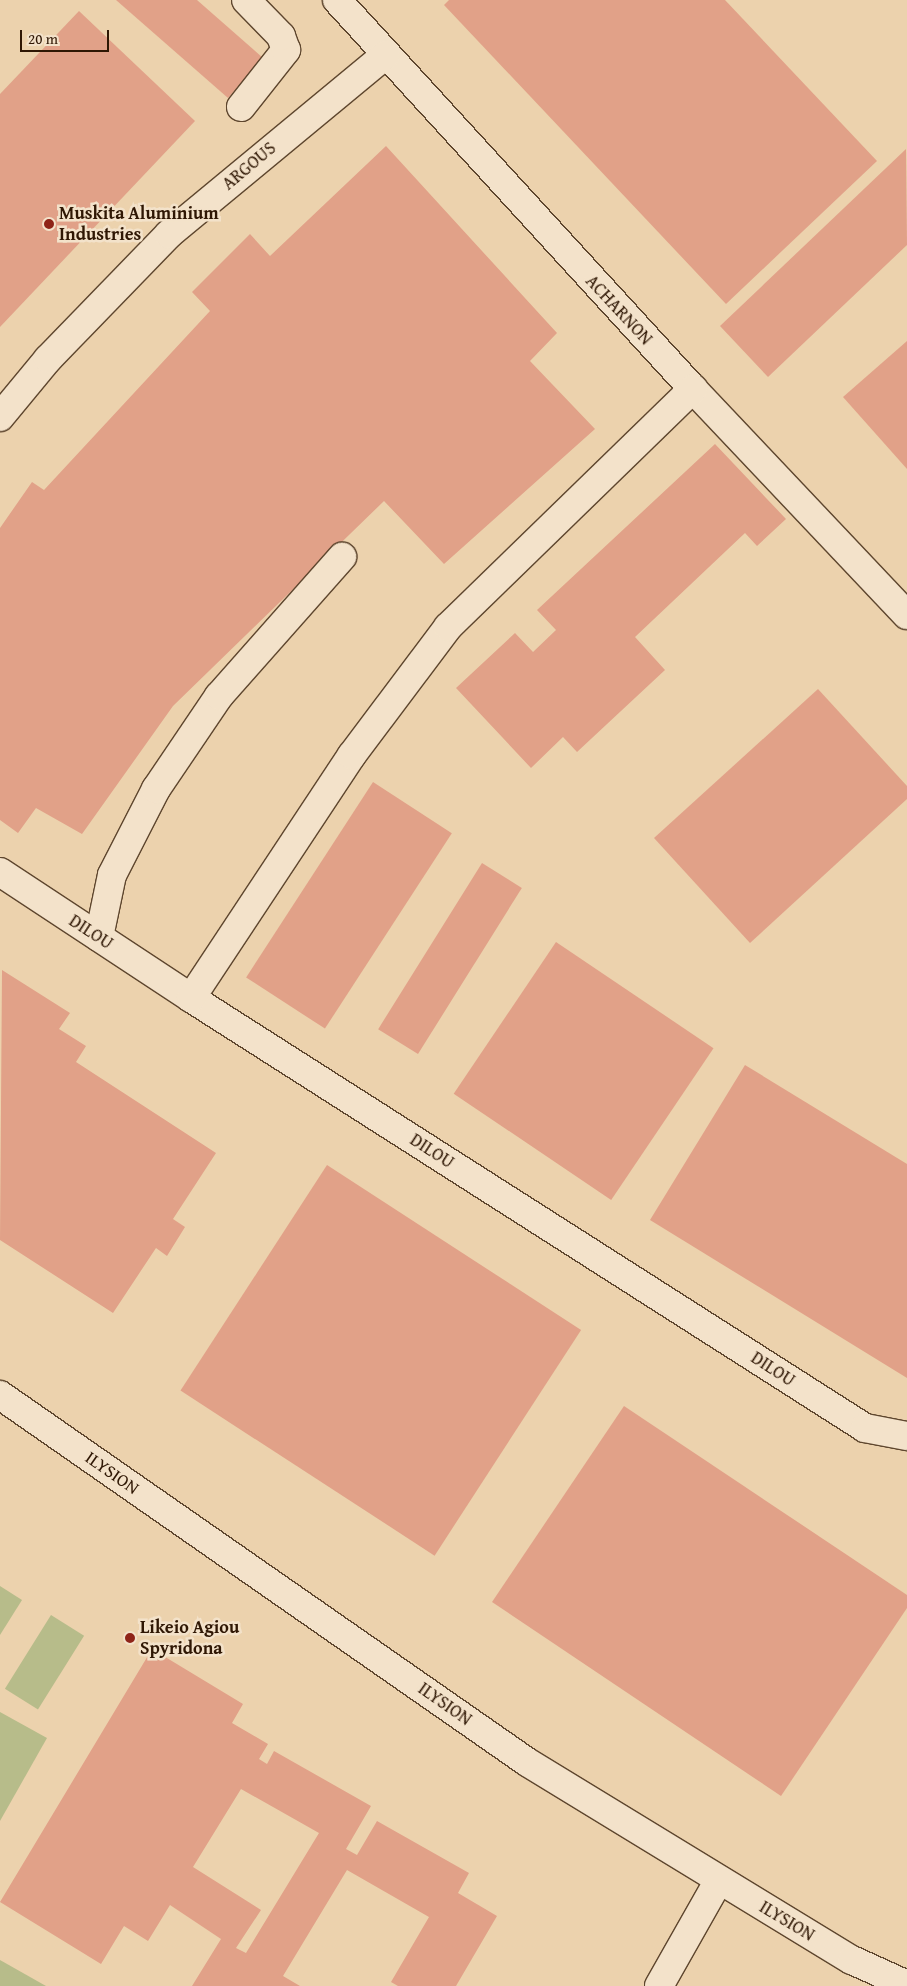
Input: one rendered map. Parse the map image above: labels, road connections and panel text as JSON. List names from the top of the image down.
{
  "streets": {
    "street": [
      "ARGOUS",
      "ACHARNON",
      "DILOU",
      "ILYSION"
    ]
  },
  "crossings": [
    ["ARGOUS", "ACHARNON"]
  ],
  "places": ["Muskita Aluminium Industries", "Likeio Agiou Spyridona"],
  "scale_bar": "20 m"
}
